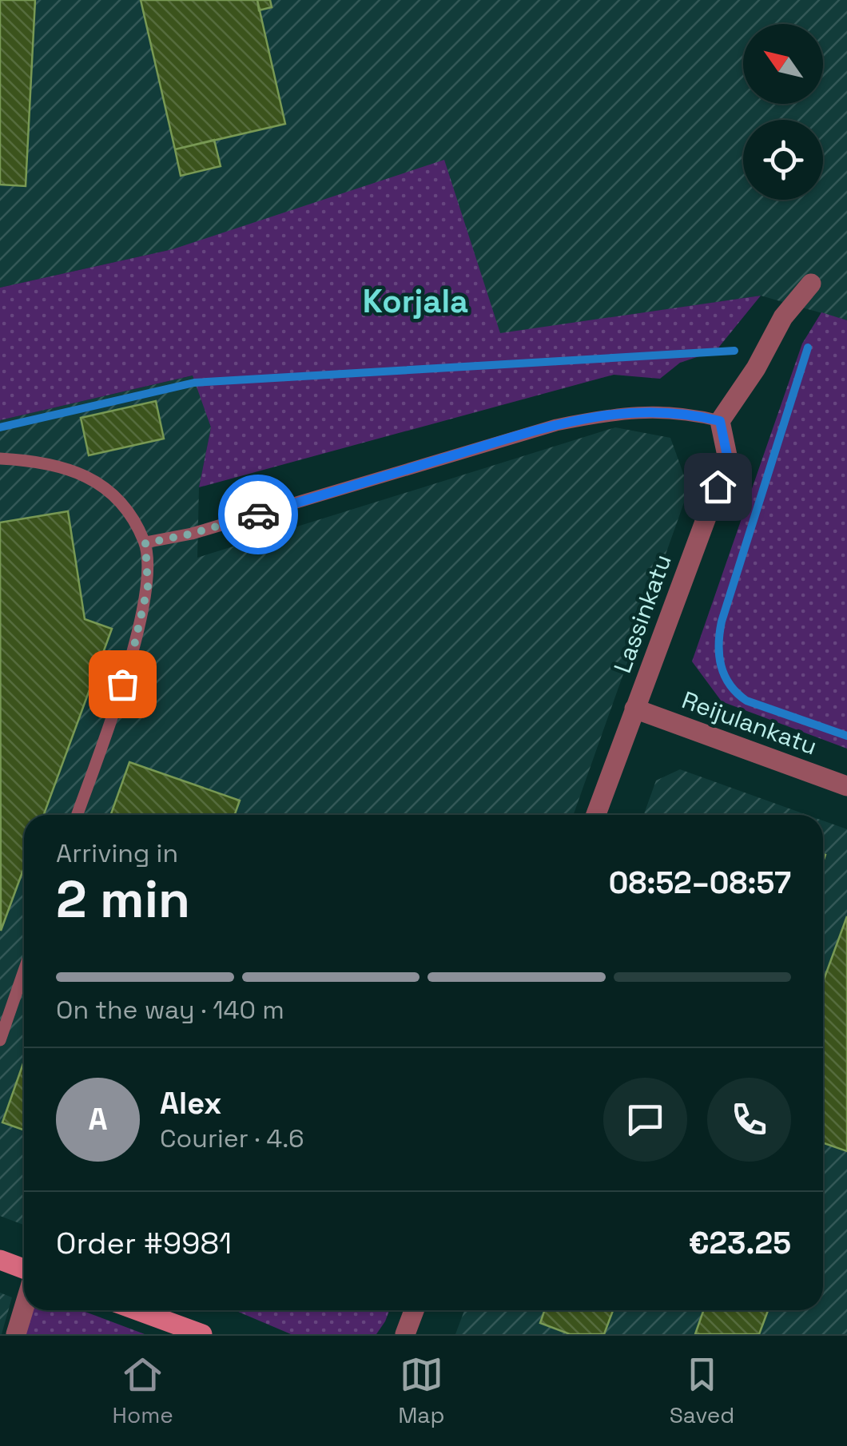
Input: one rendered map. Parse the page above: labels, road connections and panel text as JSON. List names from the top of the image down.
{
  "streets": {
    "street": ["Lassinkatu", "Reijulankatu"]
  },
  "crossings": [
    ["Lassinkatu", "Reijulankatu"]
  ],
  "districts": ["Korjala"],
  "north": "top left",
  "page": {
    "heading": ["2 min", "Arriving in", "08:52–08:57"],
    "panel": [
      "Alex",
      "Courier · 4.6",
      "Order #9981",
      "€23.25"
    ],
    "bar": "On the way · 140 m",
    "round": "A",
    "tabs": ["Home", "Map", "Saved"]
  }
}
